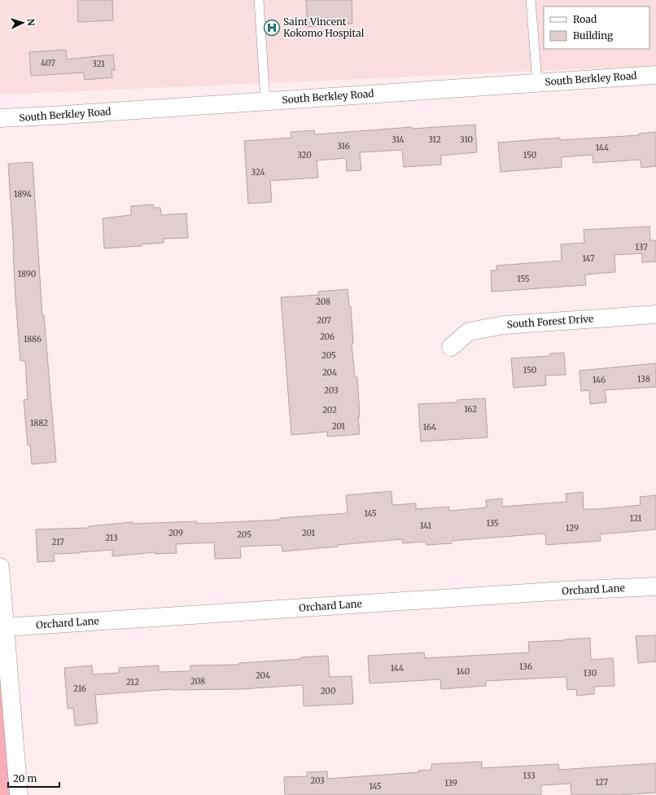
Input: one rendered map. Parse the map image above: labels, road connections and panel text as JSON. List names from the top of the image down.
{
  "streets": {
    "street": ["South Berkley Road", "South Forest Drive", "Orchard Lane"]
  },
  "places": {
    "hospital": ["Saint Vincent Kokomo Hospital"]
  },
  "house_numbers": [
    "407",
    "321",
    "314",
    "312",
    "310",
    "316",
    "144",
    "320",
    "150",
    "324",
    "1894",
    "137",
    "147",
    "1890",
    "155",
    "208",
    "207",
    "206",
    "1886",
    "205",
    "150",
    "204",
    "138",
    "146",
    "203",
    "162",
    "202",
    "1882",
    "201",
    "164",
    "145",
    "121",
    "135",
    "141",
    "129",
    "209",
    "201",
    "205",
    "213",
    "217",
    "136",
    "144",
    "140",
    "130",
    "204",
    "208",
    "212",
    "216",
    "200",
    "133",
    "203",
    "127",
    "139",
    "145"
  ],
  "legend": ["Road", "Building"],
  "scale_bar": "20 m",
  "north": "right"
}
